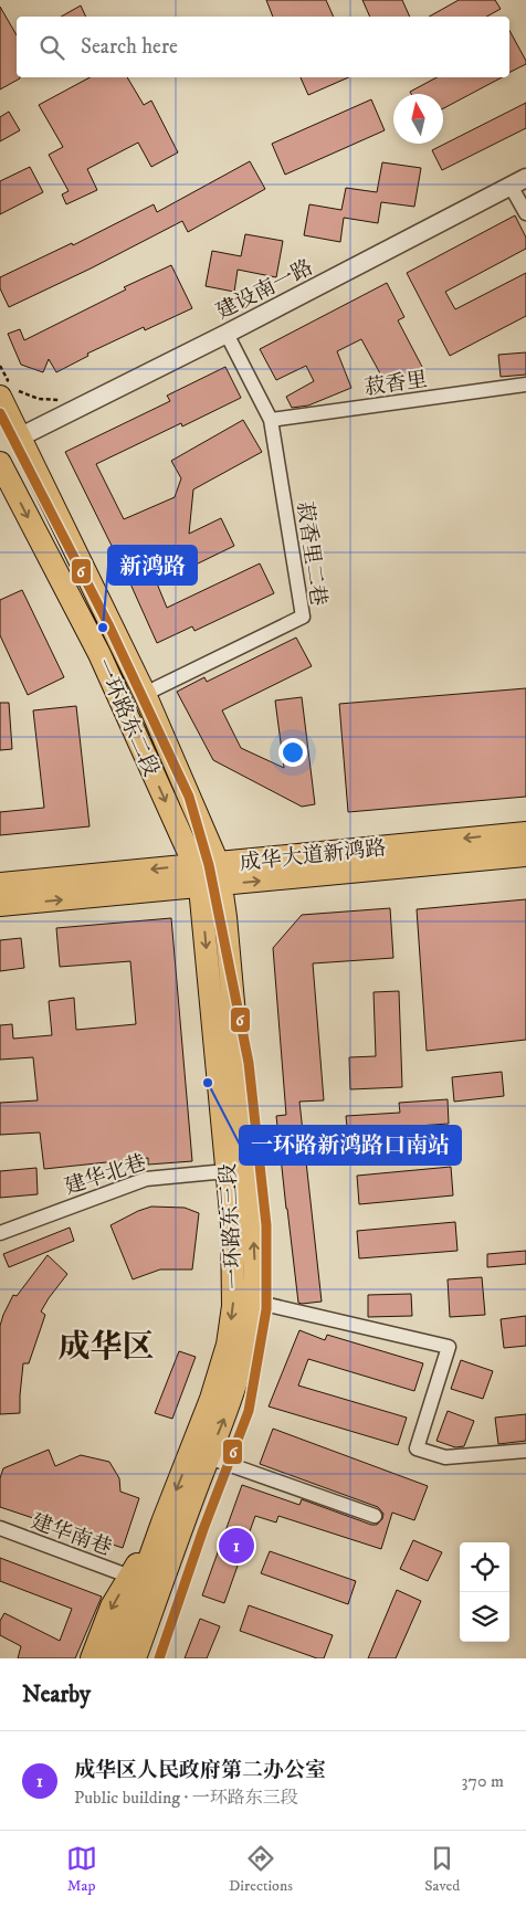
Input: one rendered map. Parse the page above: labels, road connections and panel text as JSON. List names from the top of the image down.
{
  "streets": {
    "main road": ["一环路东二段", "成华大道新鸿路", "一环路东三段"],
    "street": [
      "建设南一路",
      "菽香里",
      "菽香里二巷",
      "建华北巷",
      "建华南巷"
    ]
  },
  "crossings": [
    ["建设南一路", "菽香里二巷"],
    ["建设南一路", "一环路东二段"],
    ["菽香里", "菽香里二巷"],
    ["菽香里二巷", "一环路东二段"],
    ["一环路东二段", "成华大道新鸿路"],
    ["一环路东二段", "一环路东三段"],
    ["成华大道新鸿路", "一环路东三段"],
    ["建华北巷", "一环路东三段"]
  ],
  "districts": ["成华区"],
  "places": ["新鸿路", "一环路新鸿路口南站"],
  "lines": ["transit line 6"],
  "north": "top",
  "page": {
    "search": "Search here",
    "pins": "1",
    "heading": "Nearby",
    "list": [
      {
        "mark": "1",
        "name": "成华区人民政府第二办公室",
        "note": "Public building · 一环路东三段",
        "value": "370 m"
      }
    ],
    "nav": ["Map", "Directions", "Saved"]
  }
}
